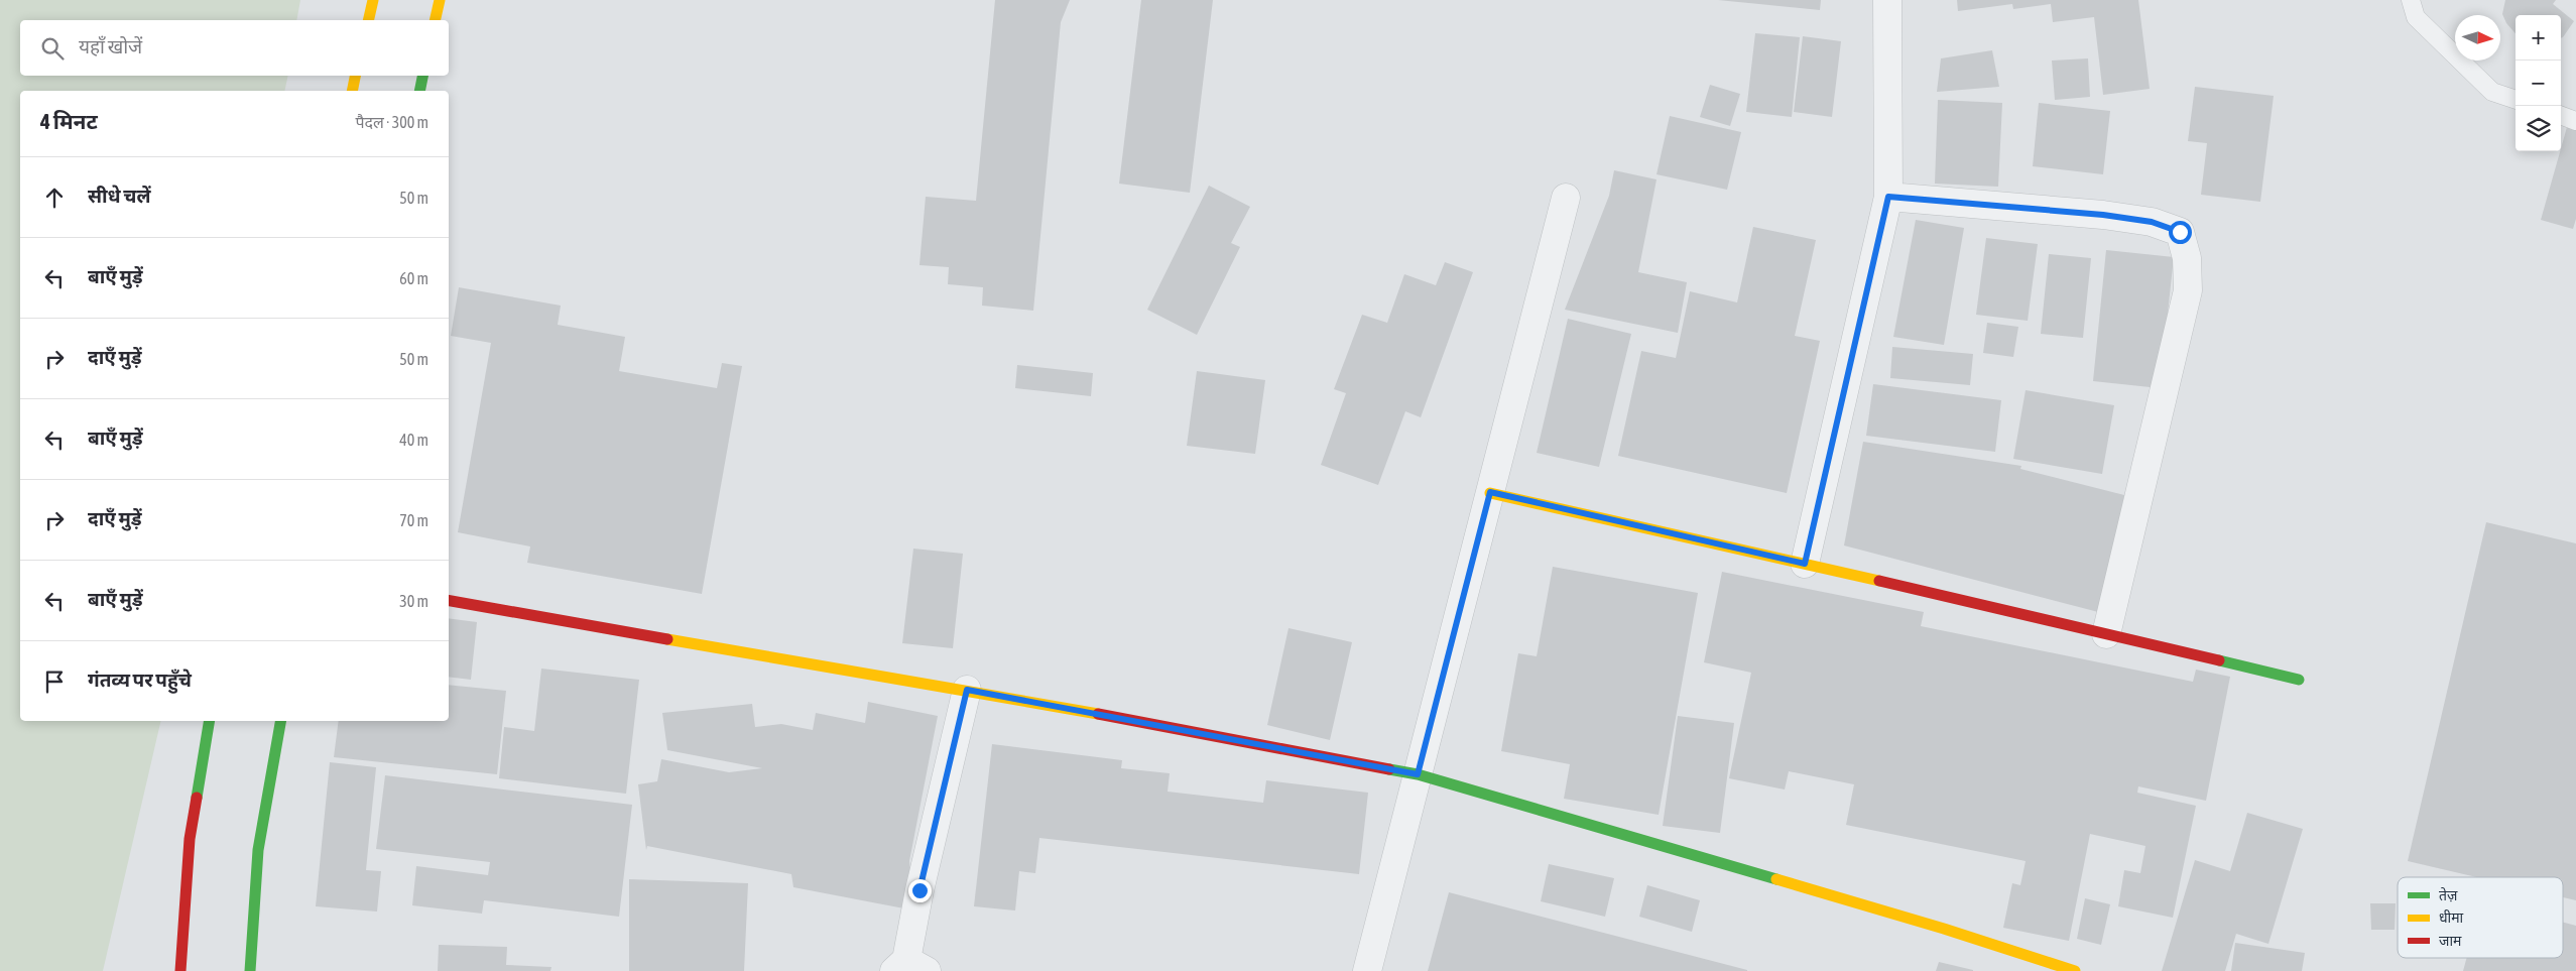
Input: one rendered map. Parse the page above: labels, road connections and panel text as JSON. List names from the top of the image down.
{
  "legend": ["तेज़", "धीमा", "जाम"],
  "north": "right",
  "page": {
    "map_buttons": ["+", "−"],
    "search": "यहाँ खोजें",
    "heading": ["4 मिनट", "पैदल · 300 m"],
    "list": [
      ["सीधे चलें", "50 m"],
      ["बाएँ मुड़ें", "60 m"],
      ["दाएँ मुड़ें", "50 m"],
      ["बाएँ मुड़ें", "40 m"],
      ["दाएँ मुड़ें", "70 m"],
      ["बाएँ मुड़ें", "30 m"],
      "गंतव्य पर पहुँचे"
    ]
  }
}
